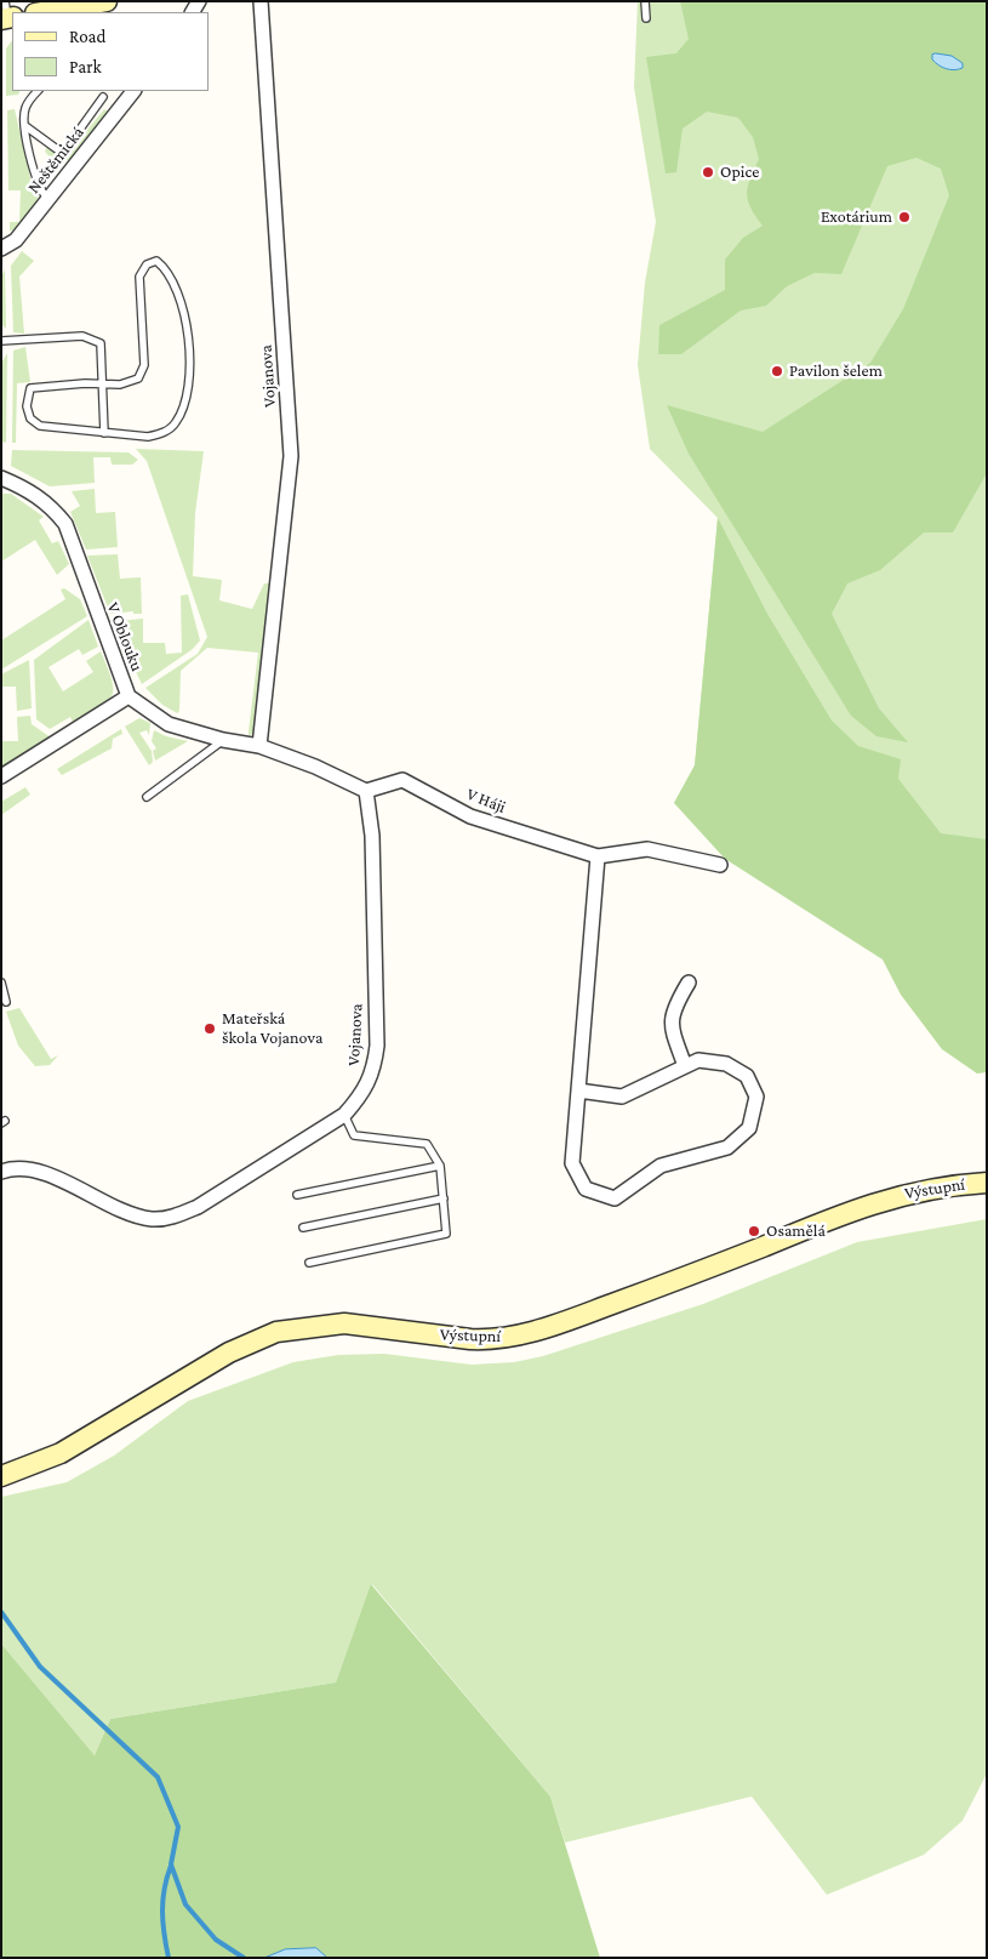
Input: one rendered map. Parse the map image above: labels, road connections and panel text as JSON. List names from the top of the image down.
{
  "streets": {
    "street": [
      "Neštěmická",
      "Vojanova",
      "V Oblouku",
      "V Háji",
      "Výstupní"
    ]
  },
  "crossings": [
    ["Vojanova", "V Háji"]
  ],
  "places": [
    "Opice",
    "Exotárium",
    "Pavilon šelem",
    "Mateřská škola Vojanova",
    "Osamělá"
  ],
  "legend": ["Road", "Park"]
}
